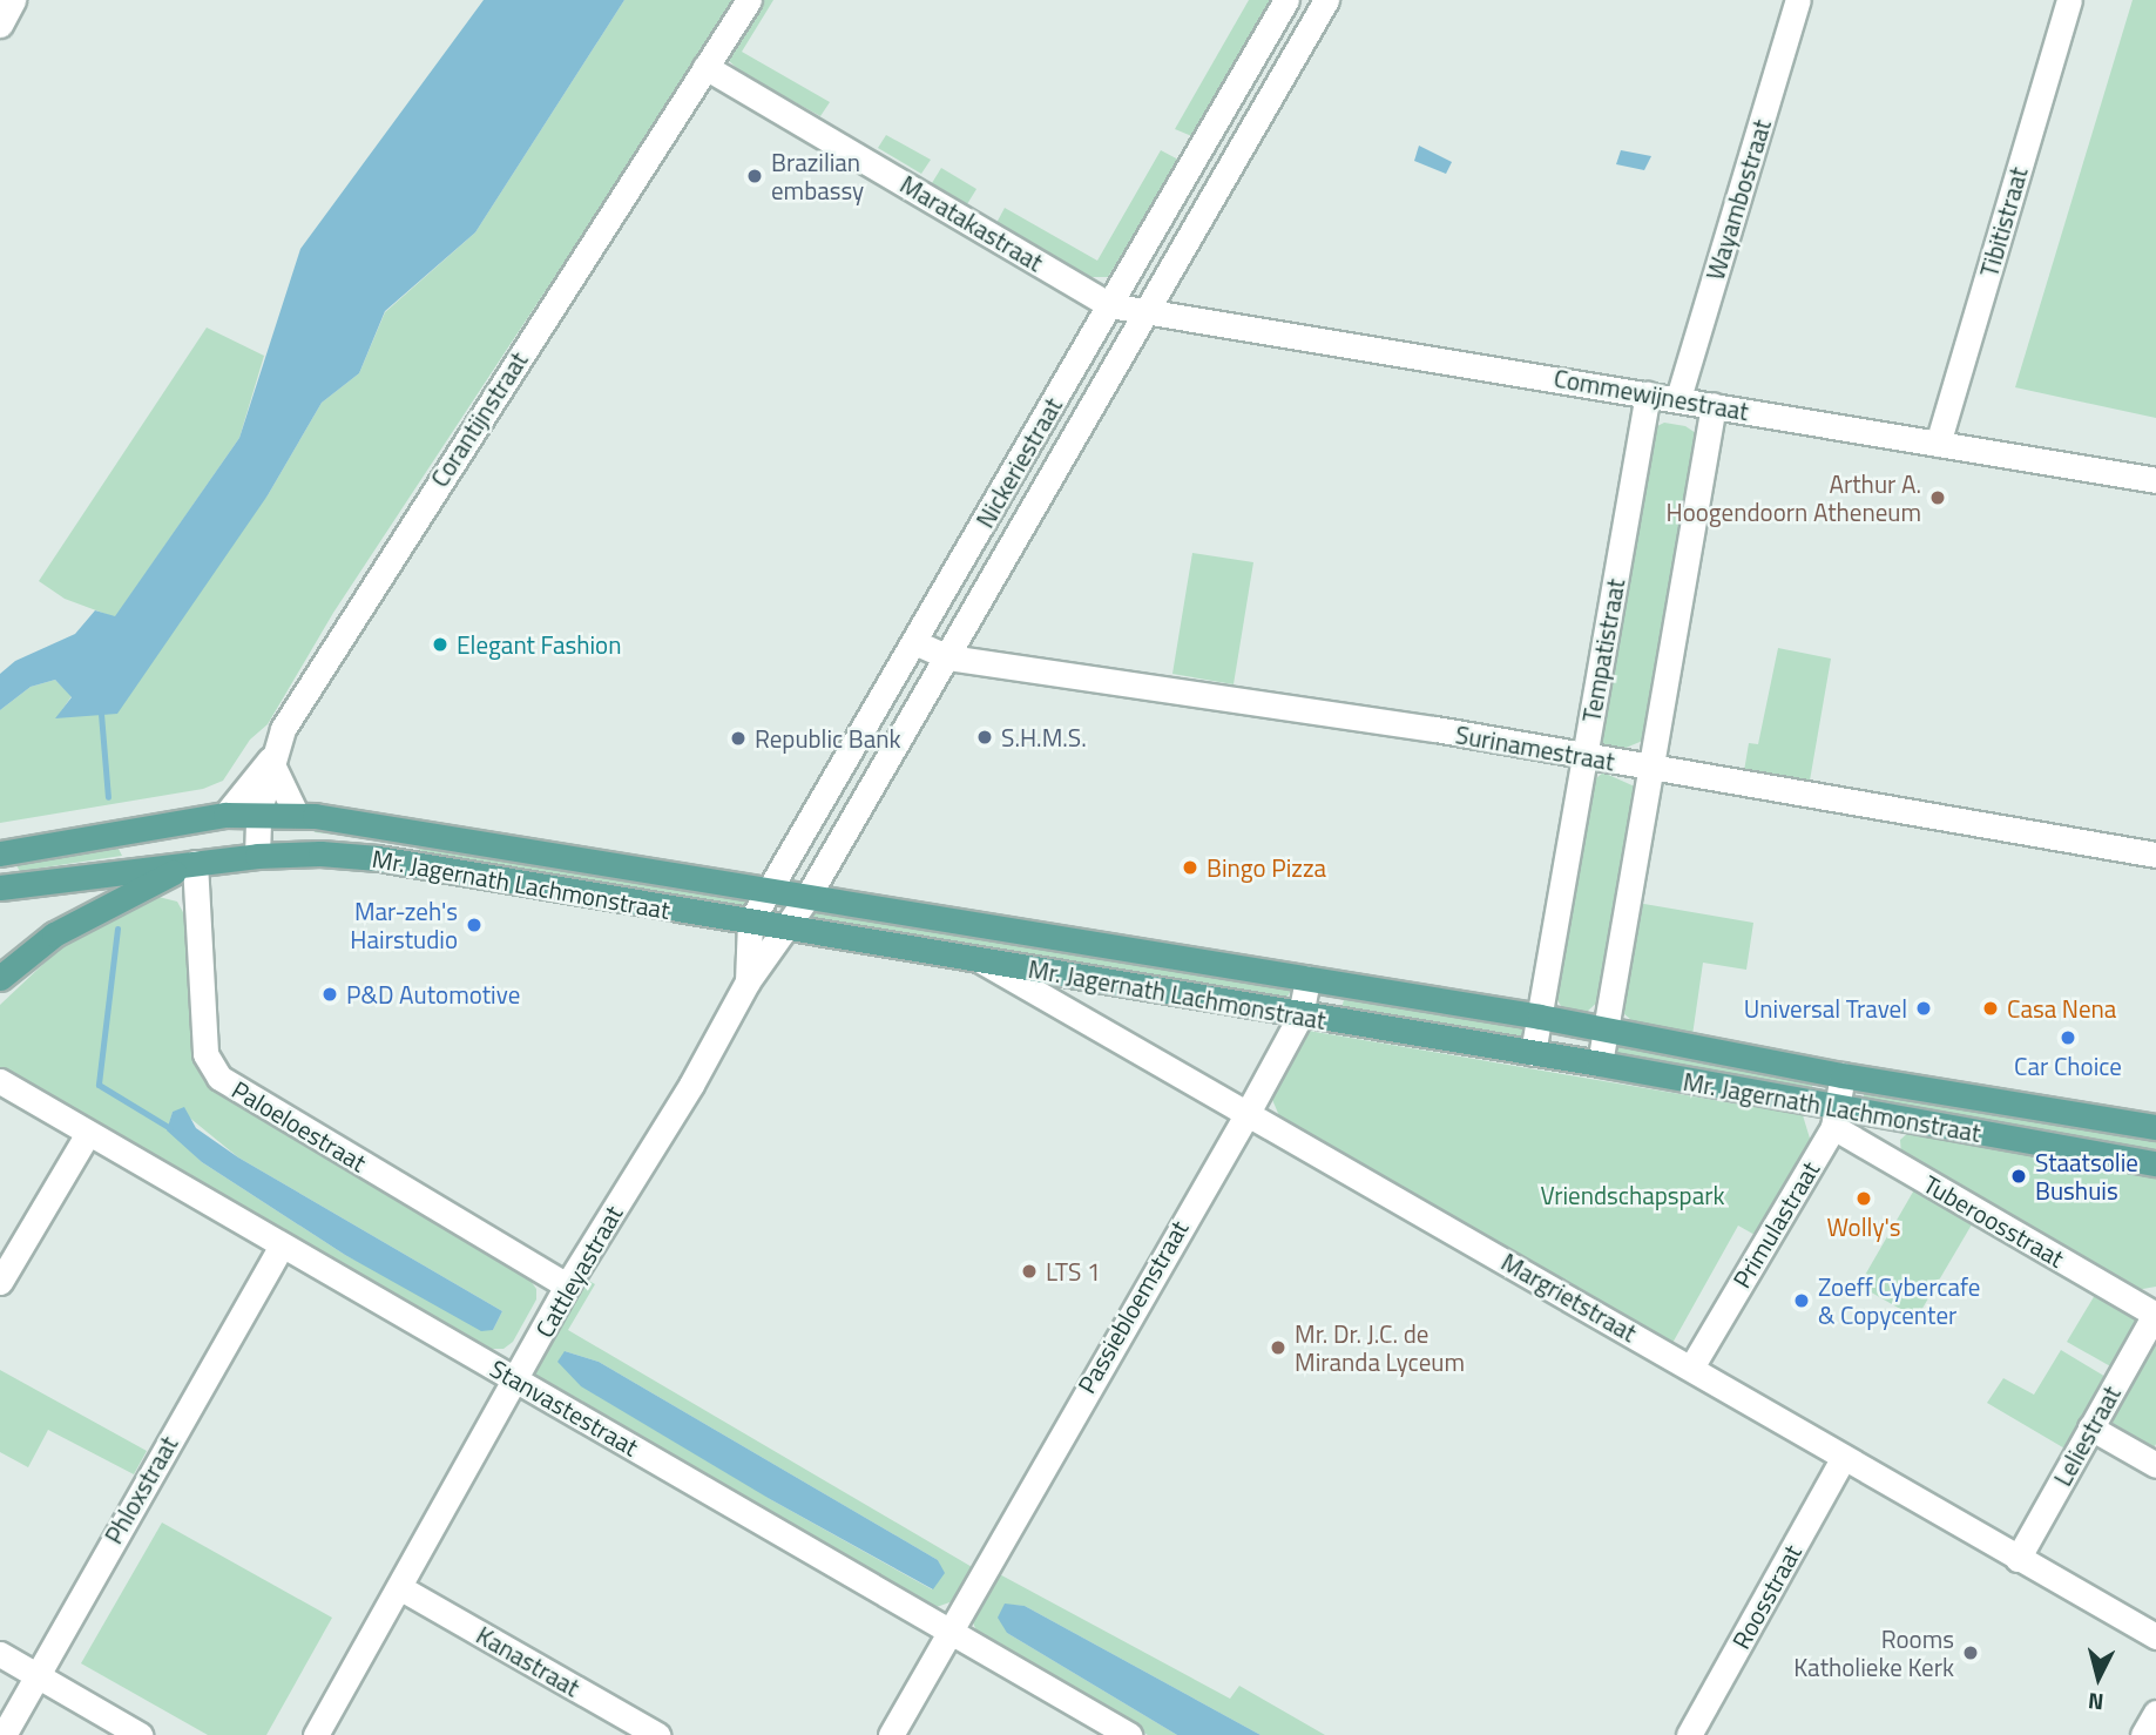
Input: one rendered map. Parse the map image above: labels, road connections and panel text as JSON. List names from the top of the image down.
{
  "streets": {
    "main road": ["Mr. Jagernath Lachmonstraat"],
    "street": [
      "Wayambostraat",
      "Tibitistraat",
      "Maratakastraat",
      "Commewijnestraat",
      "Corantijnstraat",
      "Nickeriestraat",
      "Tempatistraat",
      "Surinamestraat",
      "Paloeloestraat",
      "Tuberoosstraat",
      "Primulastraat",
      "Cattleyastraat",
      "Margrietstraat",
      "Passiebloemstraat",
      "Stanvastestraat",
      "Leliestraat",
      "Phloxstraat",
      "Roosstraat",
      "Kanastraat"
    ]
  },
  "crossings": [
    ["Wayambostraat", "Commewijnestraat"],
    ["Tibitistraat", "Commewijnestraat"],
    ["Maratakastraat", "Commewijnestraat"],
    ["Maratakastraat", "Corantijnstraat"],
    ["Maratakastraat", "Nickeriestraat"],
    ["Commewijnestraat", "Nickeriestraat"],
    ["Commewijnestraat", "Tempatistraat"],
    ["Corantijnstraat", "Mr. Jagernath Lachmonstraat"],
    ["Nickeriestraat", "Surinamestraat"],
    ["Nickeriestraat", "Mr. Jagernath Lachmonstraat"],
    ["Nickeriestraat", "Cattleyastraat"],
    ["Tempatistraat", "Surinamestraat"],
    ["Tempatistraat", "Mr. Jagernath Lachmonstraat"],
    ["Mr. Jagernath Lachmonstraat", "Paloeloestraat"],
    ["Mr. Jagernath Lachmonstraat", "Tuberoosstraat"],
    ["Mr. Jagernath Lachmonstraat", "Primulastraat"],
    ["Mr. Jagernath Lachmonstraat", "Cattleyastraat"],
    ["Mr. Jagernath Lachmonstraat", "Margrietstraat"],
    ["Mr. Jagernath Lachmonstraat", "Passiebloemstraat"],
    ["Paloeloestraat", "Cattleyastraat"],
    ["Tuberoosstraat", "Primulastraat"],
    ["Tuberoosstraat", "Leliestraat"],
    ["Primulastraat", "Margrietstraat"],
    ["Cattleyastraat", "Stanvastestraat"],
    ["Cattleyastraat", "Kanastraat"],
    ["Margrietstraat", "Passiebloemstraat"],
    ["Margrietstraat", "Leliestraat"],
    ["Margrietstraat", "Roosstraat"],
    ["Passiebloemstraat", "Stanvastestraat"],
    ["Stanvastestraat", "Phloxstraat"]
  ],
  "parks": ["Vriendschapspark"],
  "places": [
    "Brazilian embassy",
    "Arthur A. Hoogendoorn Atheneum",
    "Elegant Fashion",
    "S.H.M.S.",
    "Republic Bank",
    "Bingo Pizza",
    "Mar-zeh's Hairstudio",
    "P&D Automotive",
    "Universal Travel",
    "Casa Nena",
    "Car Choice",
    "Staatsolie Bushuis",
    "Wolly's",
    "LTS 1",
    "Zoeff Cybercafe & Copycenter",
    "Mr. Dr. J.C. de Miranda Lyceum",
    "Rooms Katholieke Kerk"
  ],
  "north": "bottom"
}
